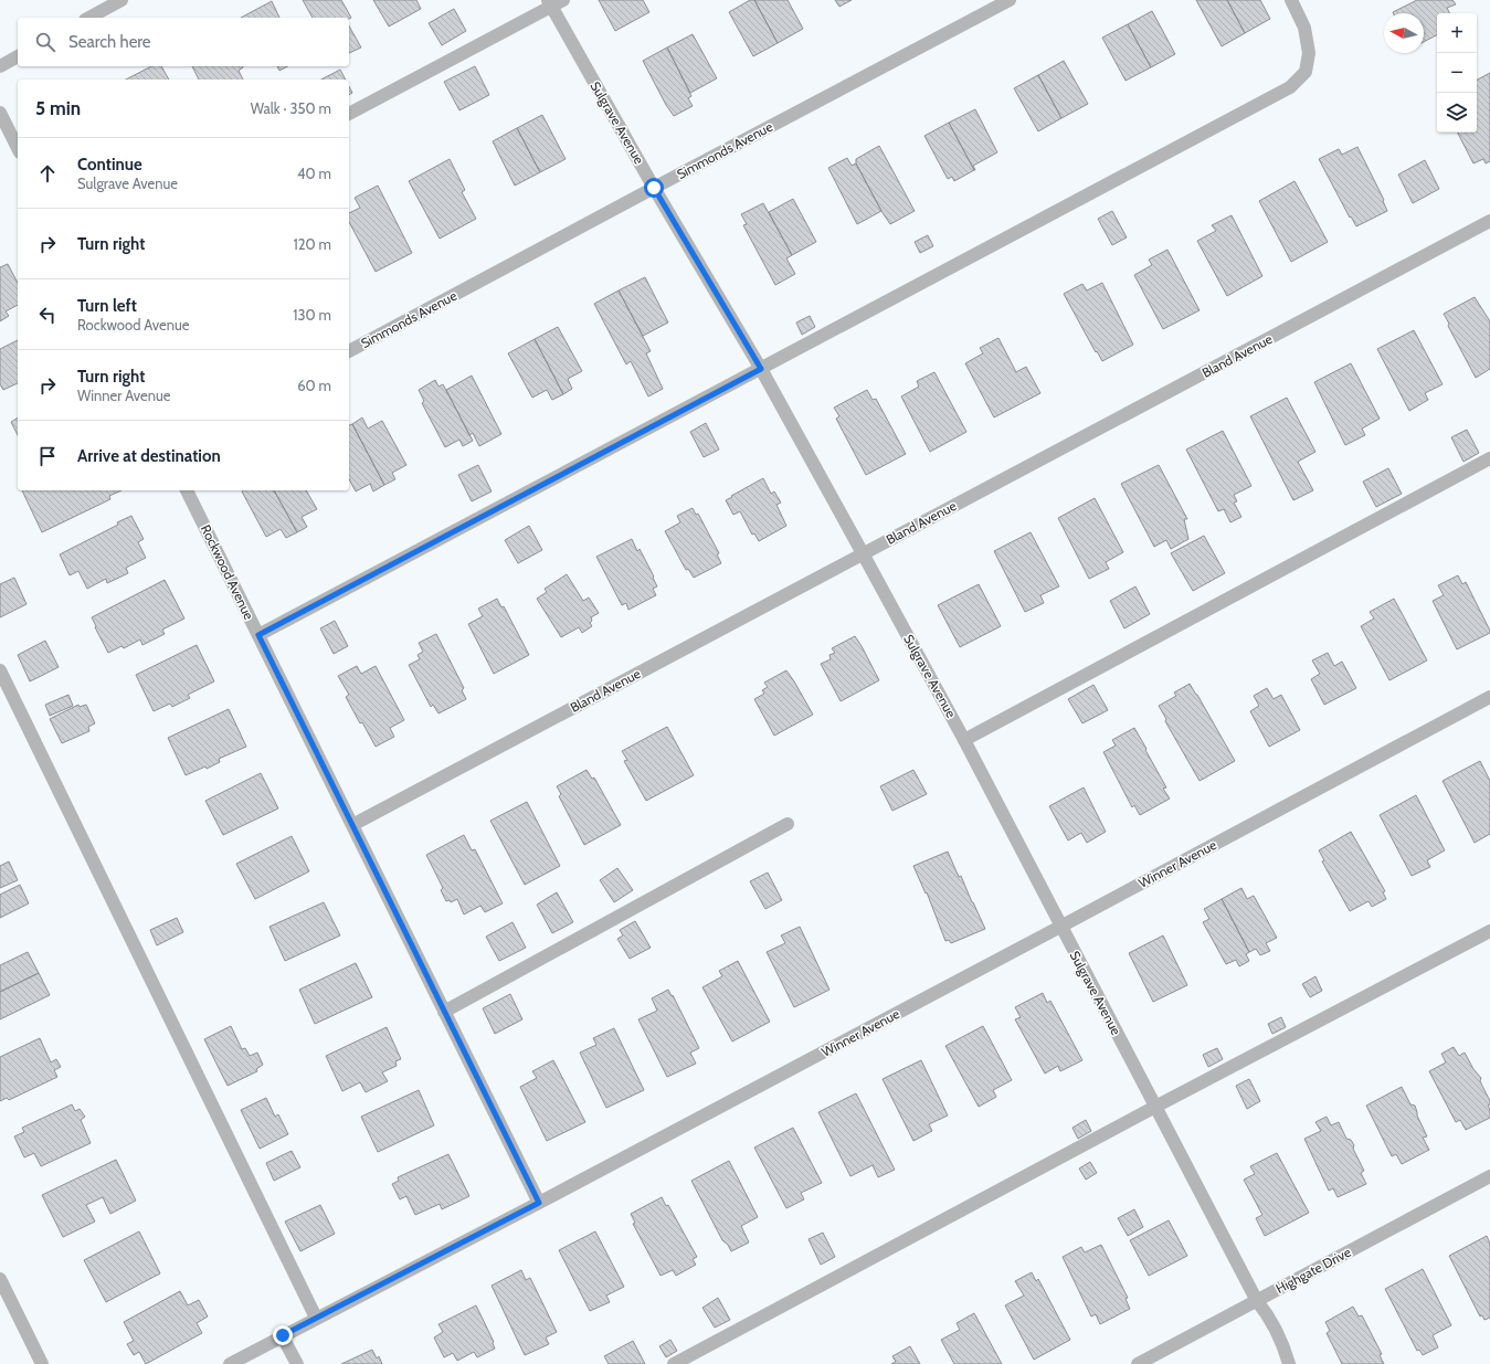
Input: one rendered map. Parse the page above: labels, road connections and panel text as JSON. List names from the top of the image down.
{
  "streets": {
    "street": [
      "Sulgrave Avenue",
      "Simmonds Avenue",
      "Bland Avenue",
      "Rockwood Avenue",
      "Winner Avenue",
      "Highgate Drive"
    ]
  },
  "crossings": [
    ["Sulgrave Avenue", "Simmonds Avenue"],
    ["Sulgrave Avenue", "Bland Avenue"],
    ["Sulgrave Avenue", "Winner Avenue"],
    ["Sulgrave Avenue", "Highgate Drive"],
    ["Bland Avenue", "Rockwood Avenue"],
    ["Rockwood Avenue", "Winner Avenue"]
  ],
  "north": "left",
  "page": {
    "map_buttons": ["+", "−"],
    "search": "Search here",
    "heading": ["5 min", "Walk · 350 m"],
    "list": [
      ["Continue", "Sulgrave Avenue", "40 m"],
      ["Turn right", "120 m"],
      ["Turn left", "Rockwood Avenue", "130 m"],
      ["Turn right", "Winner Avenue", "60 m"],
      "Arrive at destination"
    ]
  }
}
